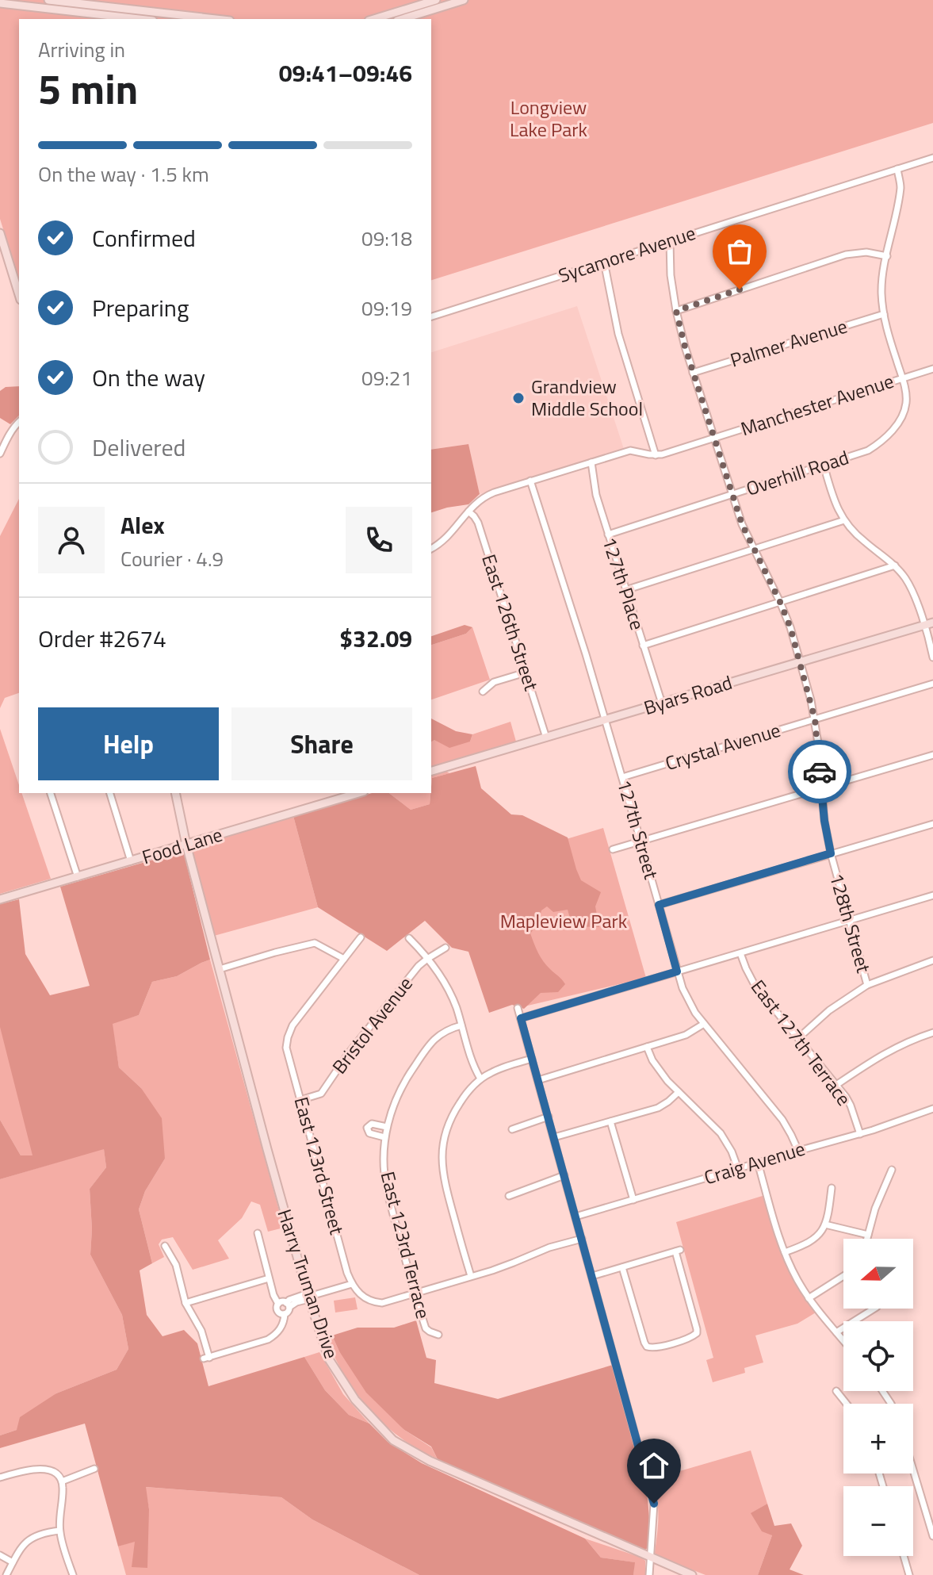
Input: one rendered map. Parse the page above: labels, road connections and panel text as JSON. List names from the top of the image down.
{
  "streets": {
    "main road": ["Byars Road", "Food Lane", "Harry Truman Drive"],
    "street": [
      "Sycamore Avenue",
      "Palmer Avenue",
      "Manchester Avenue",
      "Overhill Road",
      "127th Place",
      "East 126th Street",
      "Crystal Avenue",
      "127th Street",
      "128th Street",
      "Bristol Avenue",
      "East 127th Terrace",
      "Craig Avenue",
      "East 123rd Street",
      "East 123rd Terrace"
    ]
  },
  "crossings": [
    ["Sycamore Avenue", "Overhill Road"],
    ["Sycamore Avenue", "128th Street"],
    ["Palmer Avenue", "Overhill Road"],
    ["Palmer Avenue", "128th Street"],
    ["Manchester Avenue", "Overhill Road"],
    ["Manchester Avenue", "127th Place"],
    ["Manchester Avenue", "East 126th Street"],
    ["Manchester Avenue", "127th Street"],
    ["Manchester Avenue", "128th Street"],
    ["Overhill Road", "127th Place"],
    ["Overhill Road", "128th Street"],
    ["127th Place", "Byars Road"],
    ["East 126th Street", "Byars Road"],
    ["Byars Road", "127th Street"],
    ["Byars Road", "128th Street"],
    ["Crystal Avenue", "127th Street"],
    ["Crystal Avenue", "128th Street"],
    ["127th Street", "Craig Avenue"],
    ["Food Lane", "Harry Truman Drive"],
    ["Bristol Avenue", "East 123rd Street"],
    ["East 127th Terrace", "Craig Avenue"]
  ],
  "parks": ["Longview Lake Park", "Mapleview Park"],
  "places": ["Grandview Middle School"],
  "north": "left",
  "page": {
    "heading": ["5 min", "Arriving in", "09:41–09:46"],
    "panel": [
      "Alex",
      "Courier · 4.9",
      "Order #2674",
      "$32.09"
    ],
    "bar": "On the way · 1.5 km",
    "list": [
      ["Confirmed", "09:18"],
      ["Preparing", "09:19"],
      ["On the way", "09:21"],
      "Delivered"
    ],
    "buttons": ["Help", "Share"],
    "map_buttons": ["+", "−"]
  }
}
